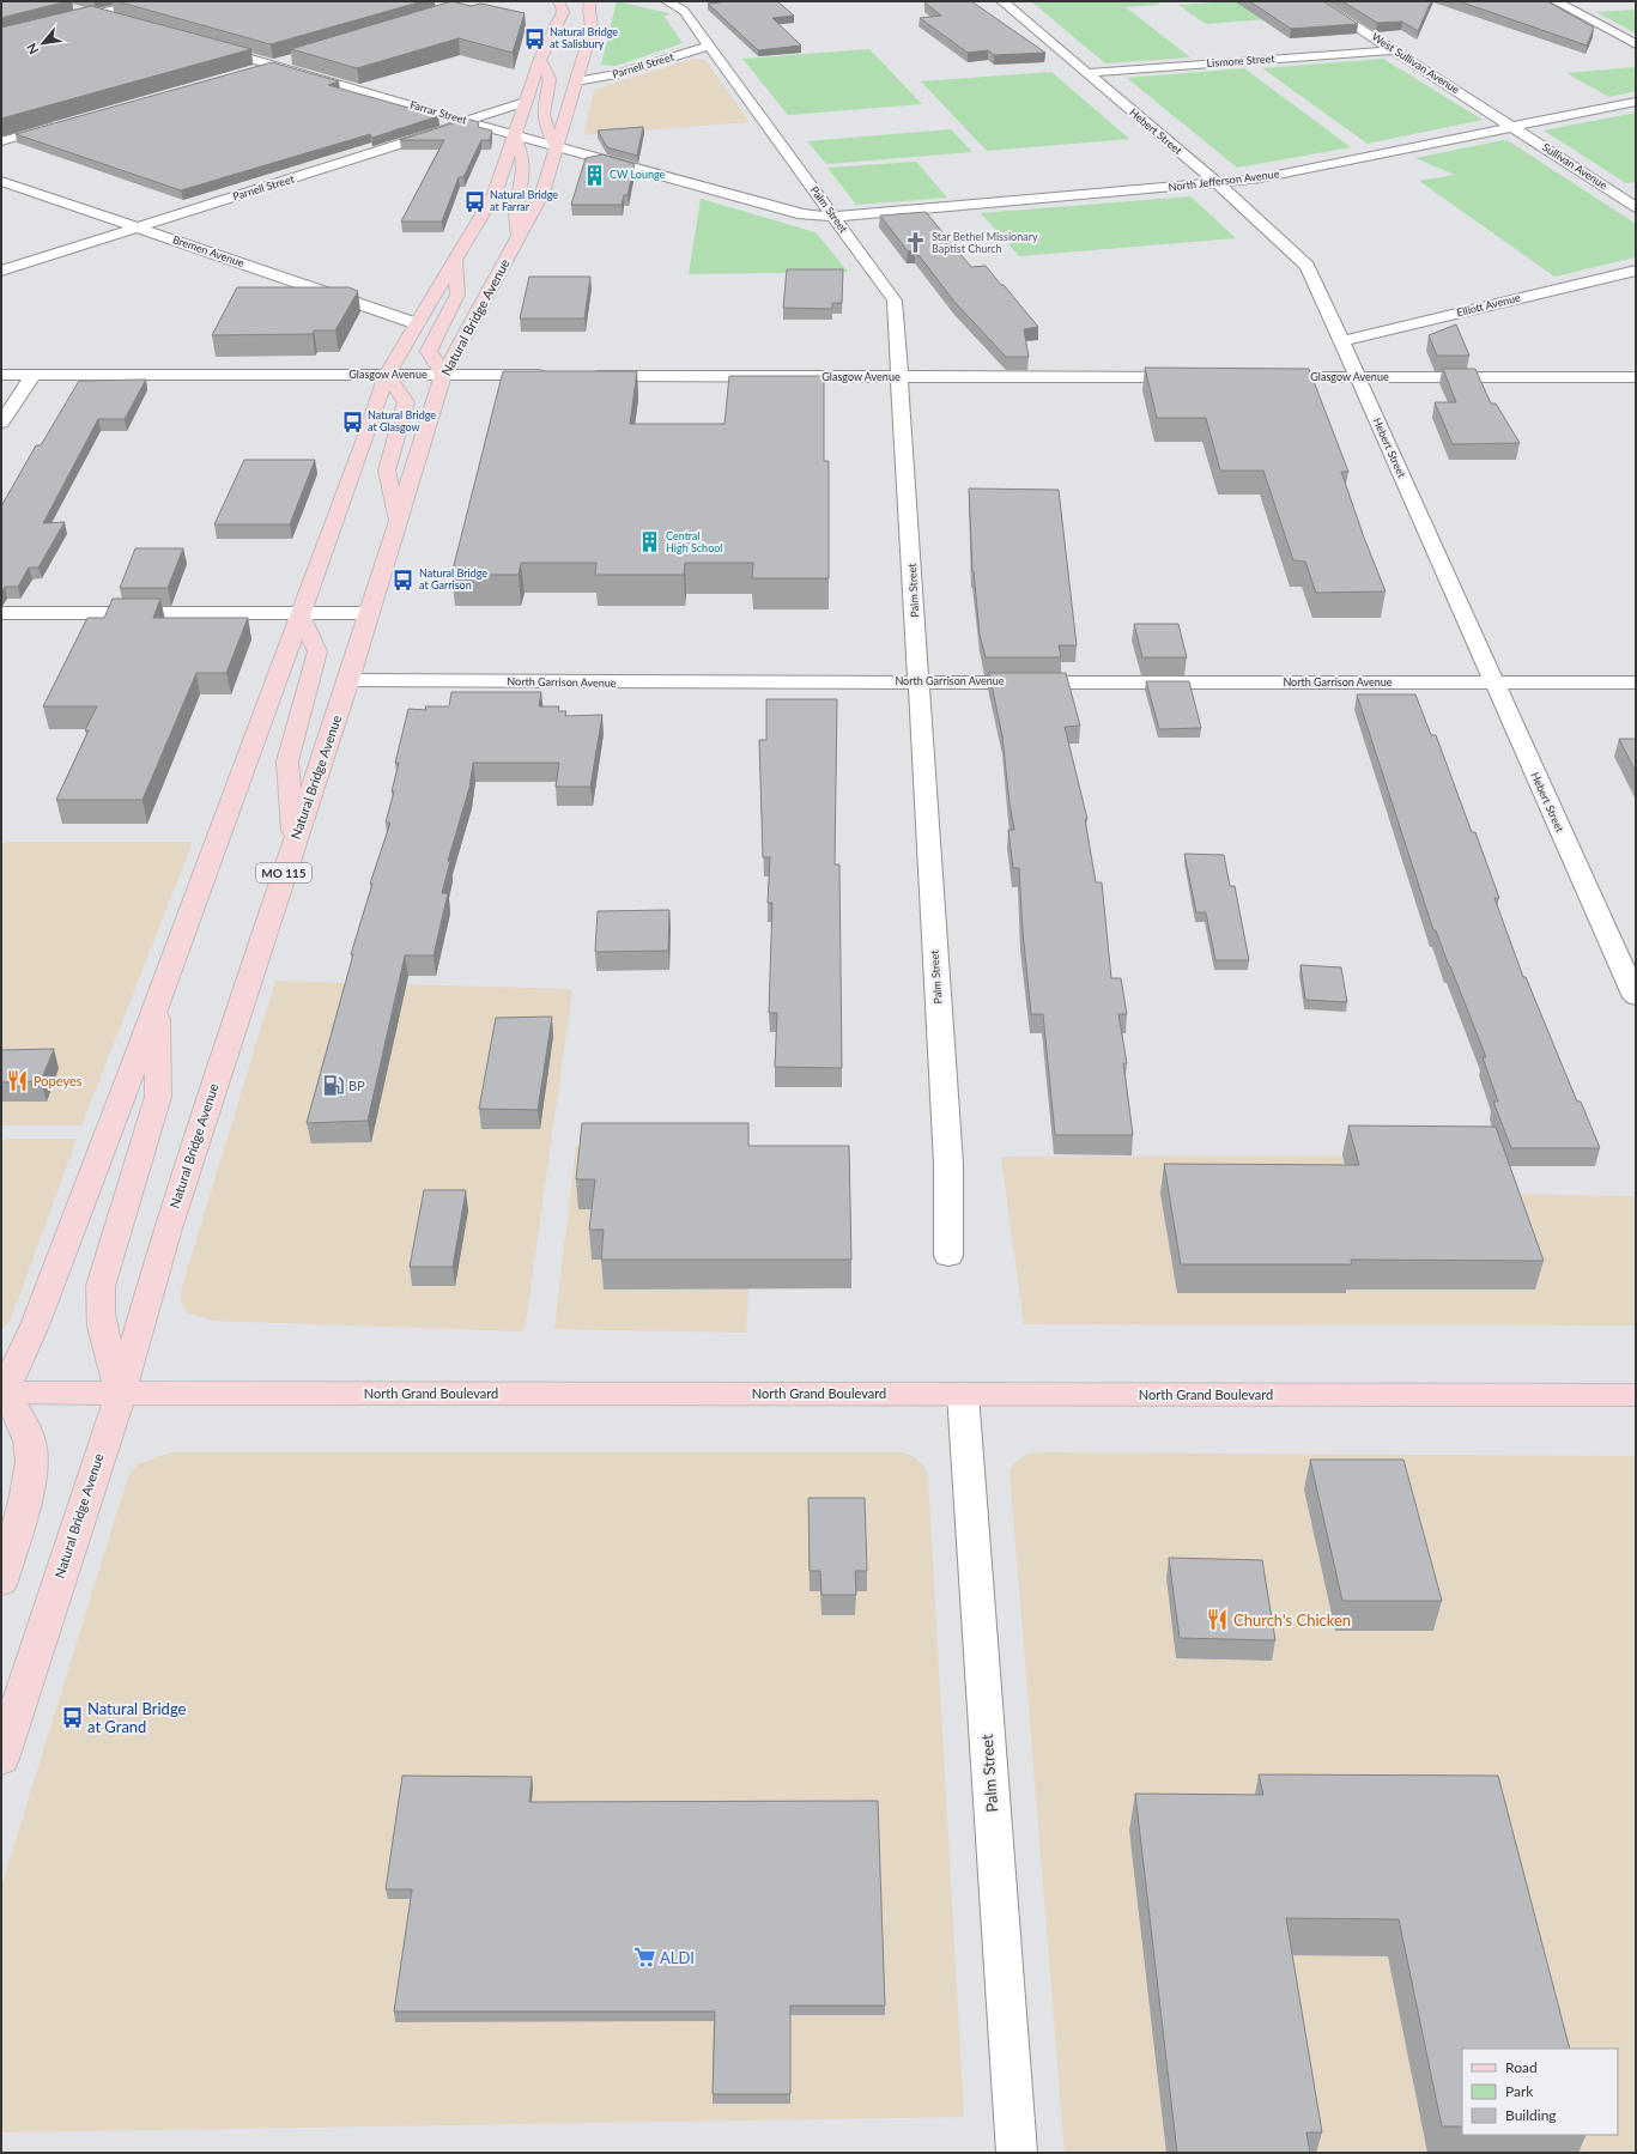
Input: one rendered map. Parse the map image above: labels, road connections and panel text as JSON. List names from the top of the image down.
{
  "streets": {
    "main road": ["Natural Bridge Avenue", "MO 115", "North Grand Boulevard"],
    "street": [
      "Lismore Street",
      "West Sullivan Avenue",
      "Parnell Street",
      "Farrar Street",
      "Hebert Street",
      "Sullivan Avenue",
      "North Jefferson Avenue",
      "Palm Street",
      "Bremen Avenue",
      "Elliott Avenue",
      "Glasgow Avenue",
      "North Garrison Avenue"
    ]
  },
  "crossings": [
    ["Lismore Street", "West Sullivan Avenue"],
    ["Lismore Street", "Hebert Street"],
    ["West Sullivan Avenue", "Sullivan Avenue"],
    ["West Sullivan Avenue", "North Jefferson Avenue"],
    ["Parnell Street", "Farrar Street"],
    ["Parnell Street", "Palm Street"],
    ["Parnell Street", "Bremen Avenue"],
    ["Parnell Street", "Natural Bridge Avenue"],
    ["Farrar Street", "North Jefferson Avenue"],
    ["Farrar Street", "Palm Street"],
    ["Farrar Street", "Natural Bridge Avenue"],
    ["Hebert Street", "North Jefferson Avenue"],
    ["Hebert Street", "Elliott Avenue"],
    ["Hebert Street", "Glasgow Avenue"],
    ["Hebert Street", "North Garrison Avenue"],
    ["Sullivan Avenue", "North Jefferson Avenue"],
    ["North Jefferson Avenue", "Palm Street"],
    ["Palm Street", "Glasgow Avenue"],
    ["Palm Street", "North Garrison Avenue"],
    ["Palm Street", "North Grand Boulevard"],
    ["Natural Bridge Avenue", "Glasgow Avenue"],
    ["Natural Bridge Avenue", "North Garrison Avenue"],
    ["Natural Bridge Avenue", "North Grand Boulevard"]
  ],
  "places": {
    "bus stop": [
      "Natural Bridge at Salisbury",
      "Natural Bridge at Farrar",
      "Natural Bridge at Glasgow",
      "Natural Bridge at Garrison",
      "Natural Bridge at Grand"
    ],
    "building": ["CW Lounge", "Central High School"],
    "church": ["Star Bethel Missionary Baptist Church"],
    "restaurant": ["Popeyes", "Church's Chicken"],
    "fuel station": ["BP"],
    "supermarket": ["ALDI"]
  },
  "legend": ["Road", "Park", "Building"],
  "north": "bottom left"
}
